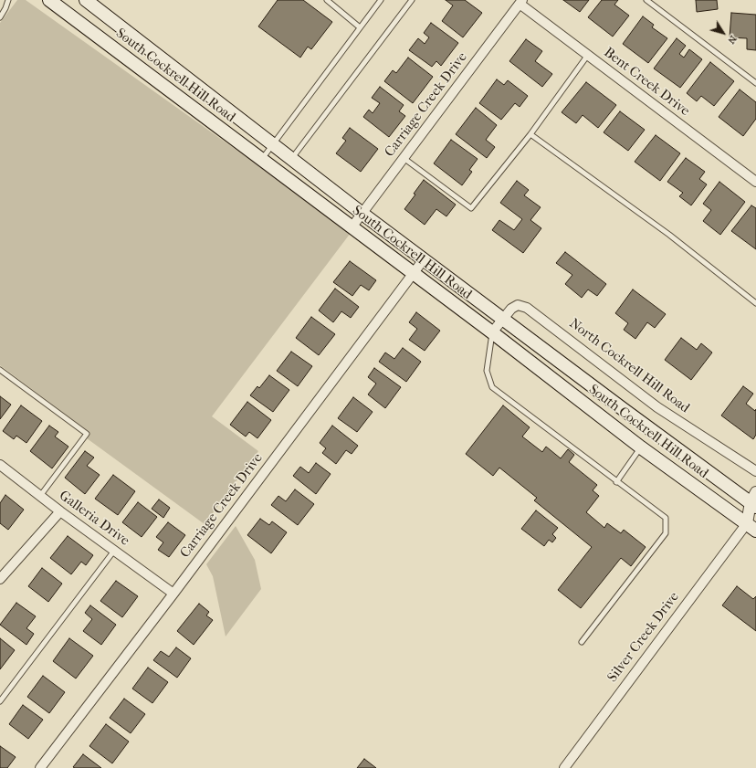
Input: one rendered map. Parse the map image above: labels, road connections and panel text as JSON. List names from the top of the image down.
{
  "streets": {
    "main road": ["South Cockrell Hill Road"],
    "street": [
      "Bent Creek Drive",
      "Carriage Creek Drive",
      "North Cockrell Hill Road",
      "Galleria Drive",
      "Silver Creek Drive"
    ]
  },
  "crossings": [
    ["South Cockrell Hill Road", "Carriage Creek Drive"],
    ["South Cockrell Hill Road", "North Cockrell Hill Road"],
    ["South Cockrell Hill Road", "Silver Creek Drive"],
    ["Bent Creek Drive", "Carriage Creek Drive"],
    ["Carriage Creek Drive", "Galleria Drive"]
  ],
  "north": "bottom right"
}
